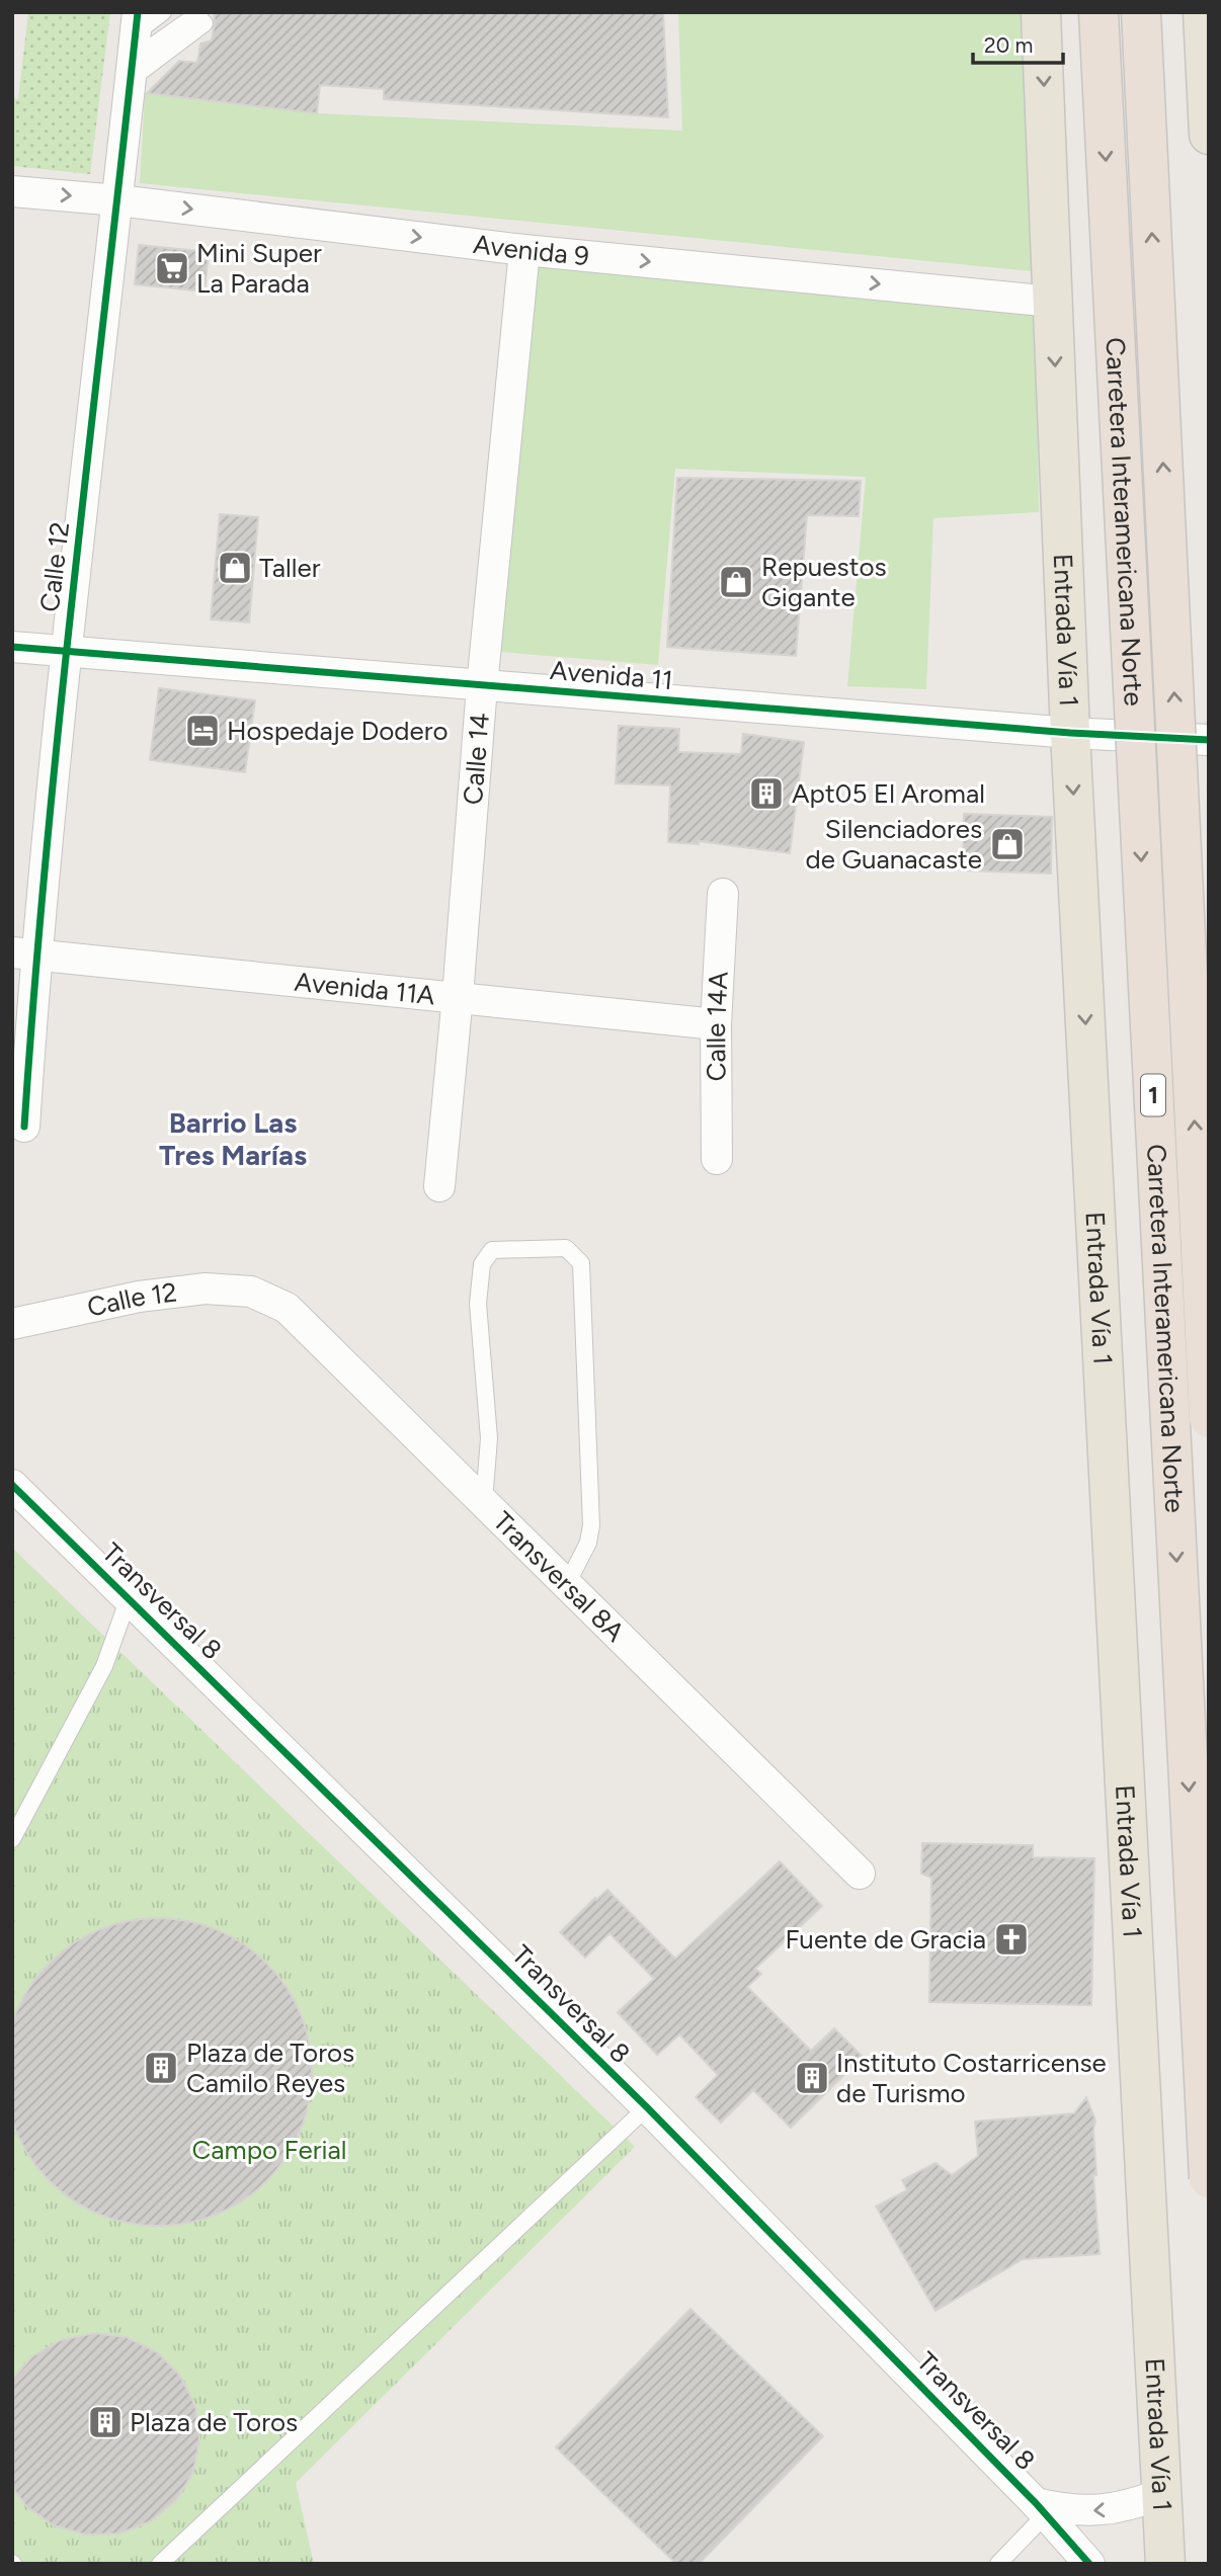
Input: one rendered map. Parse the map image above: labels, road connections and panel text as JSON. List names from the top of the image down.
{
  "streets": {
    "highway": ["Carretera Interamericana Norte", "1"],
    "main road": ["Entrada Vía 1"],
    "street": [
      "Avenida 9",
      "Calle 12",
      "Avenida 11",
      "Calle 14",
      "Avenida 11A",
      "Calle 14A",
      "Transversal 8A",
      "Transversal 8"
    ]
  },
  "crossings": [
    ["Avenida 9", "Calle 12"],
    ["Avenida 9", "Entrada Vía 1"],
    ["Avenida 9", "Calle 14"],
    ["Calle 12", "Avenida 11"],
    ["Calle 12", "Avenida 11A"],
    ["Calle 12", "Transversal 8A"],
    ["Entrada Vía 1", "Avenida 11"],
    ["Entrada Vía 1", "Transversal 8"],
    ["Avenida 11", "Calle 14"],
    ["Calle 14", "Avenida 11A"],
    ["Avenida 11A", "Calle 14A"]
  ],
  "one_way": ["Avenida 9", "Entrada Vía 1"],
  "districts": ["Barrio Las Tres Marías"],
  "parks": ["Campo Ferial"],
  "places": {
    "supermarket": ["Mini Super La Parada"],
    "shop": ["Taller", "Repuestos Gigante", "Silenciadores de Guanacaste"],
    "hotel": ["Hospedaje Dodero"],
    "building": [
      "Apt05 El Aromal",
      "Plaza de Toros Camilo Reyes",
      "Instituto Costarricense de Turismo",
      "Plaza de Toros"
    ],
    "church": ["Fuente de Gracia"]
  },
  "scale_bar": "20 m"
}
